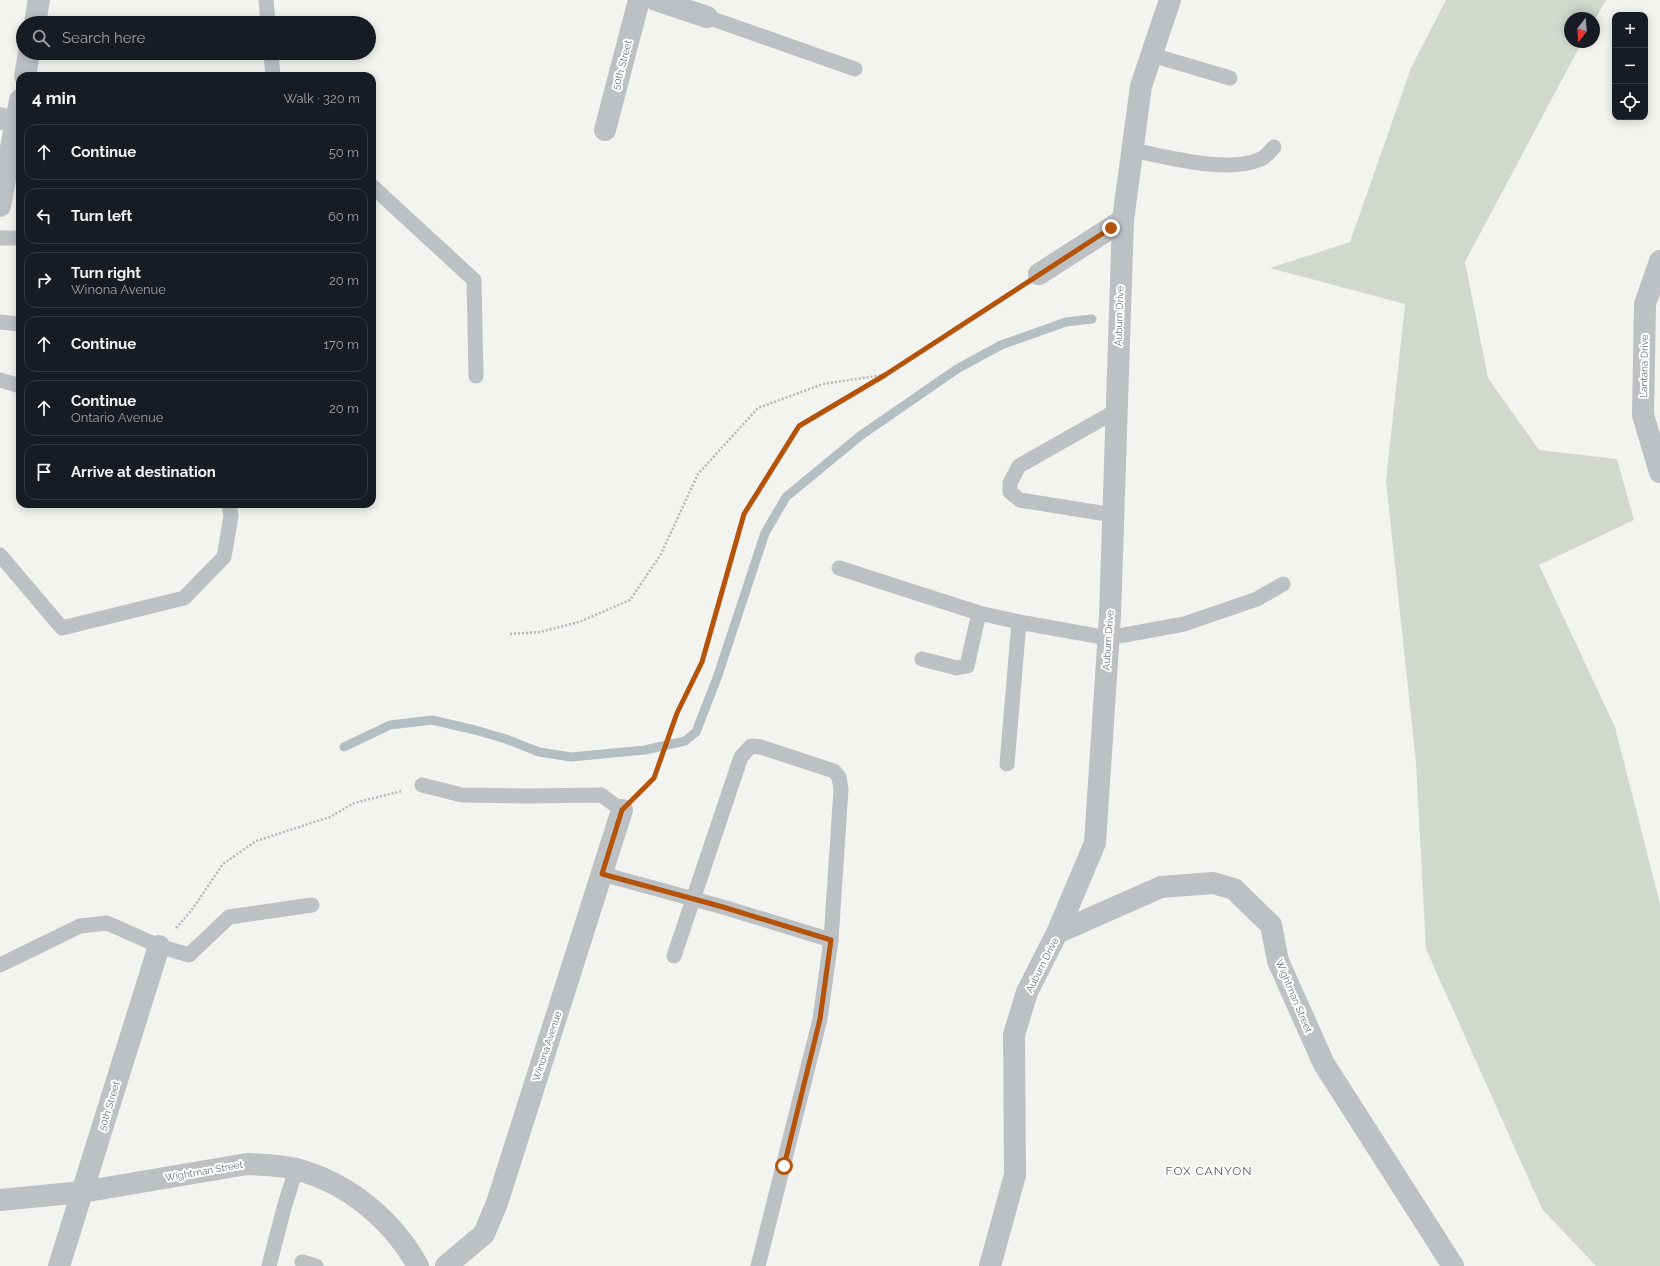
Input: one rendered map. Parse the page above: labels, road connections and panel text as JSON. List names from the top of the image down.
{
  "streets": {
    "street": [
      "50th Street",
      "Auburn Drive",
      "Lantana Drive",
      "Wightman Street",
      "Winona Avenue"
    ]
  },
  "crossings": [
    ["50th Street", "Wightman Street"],
    ["Auburn Drive", "Wightman Street"]
  ],
  "districts": ["FOX CANYON"],
  "north": "bottom",
  "page": {
    "map_buttons": ["+", "−"],
    "search": "Search here",
    "heading": ["4 min", "Walk · 320 m"],
    "list": [
      ["Continue", "50 m"],
      ["Turn left", "60 m"],
      ["Turn right", "Winona Avenue", "20 m"],
      ["Continue", "170 m"],
      ["Continue", "Ontario Avenue", "20 m"],
      "Arrive at destination"
    ]
  }
}
